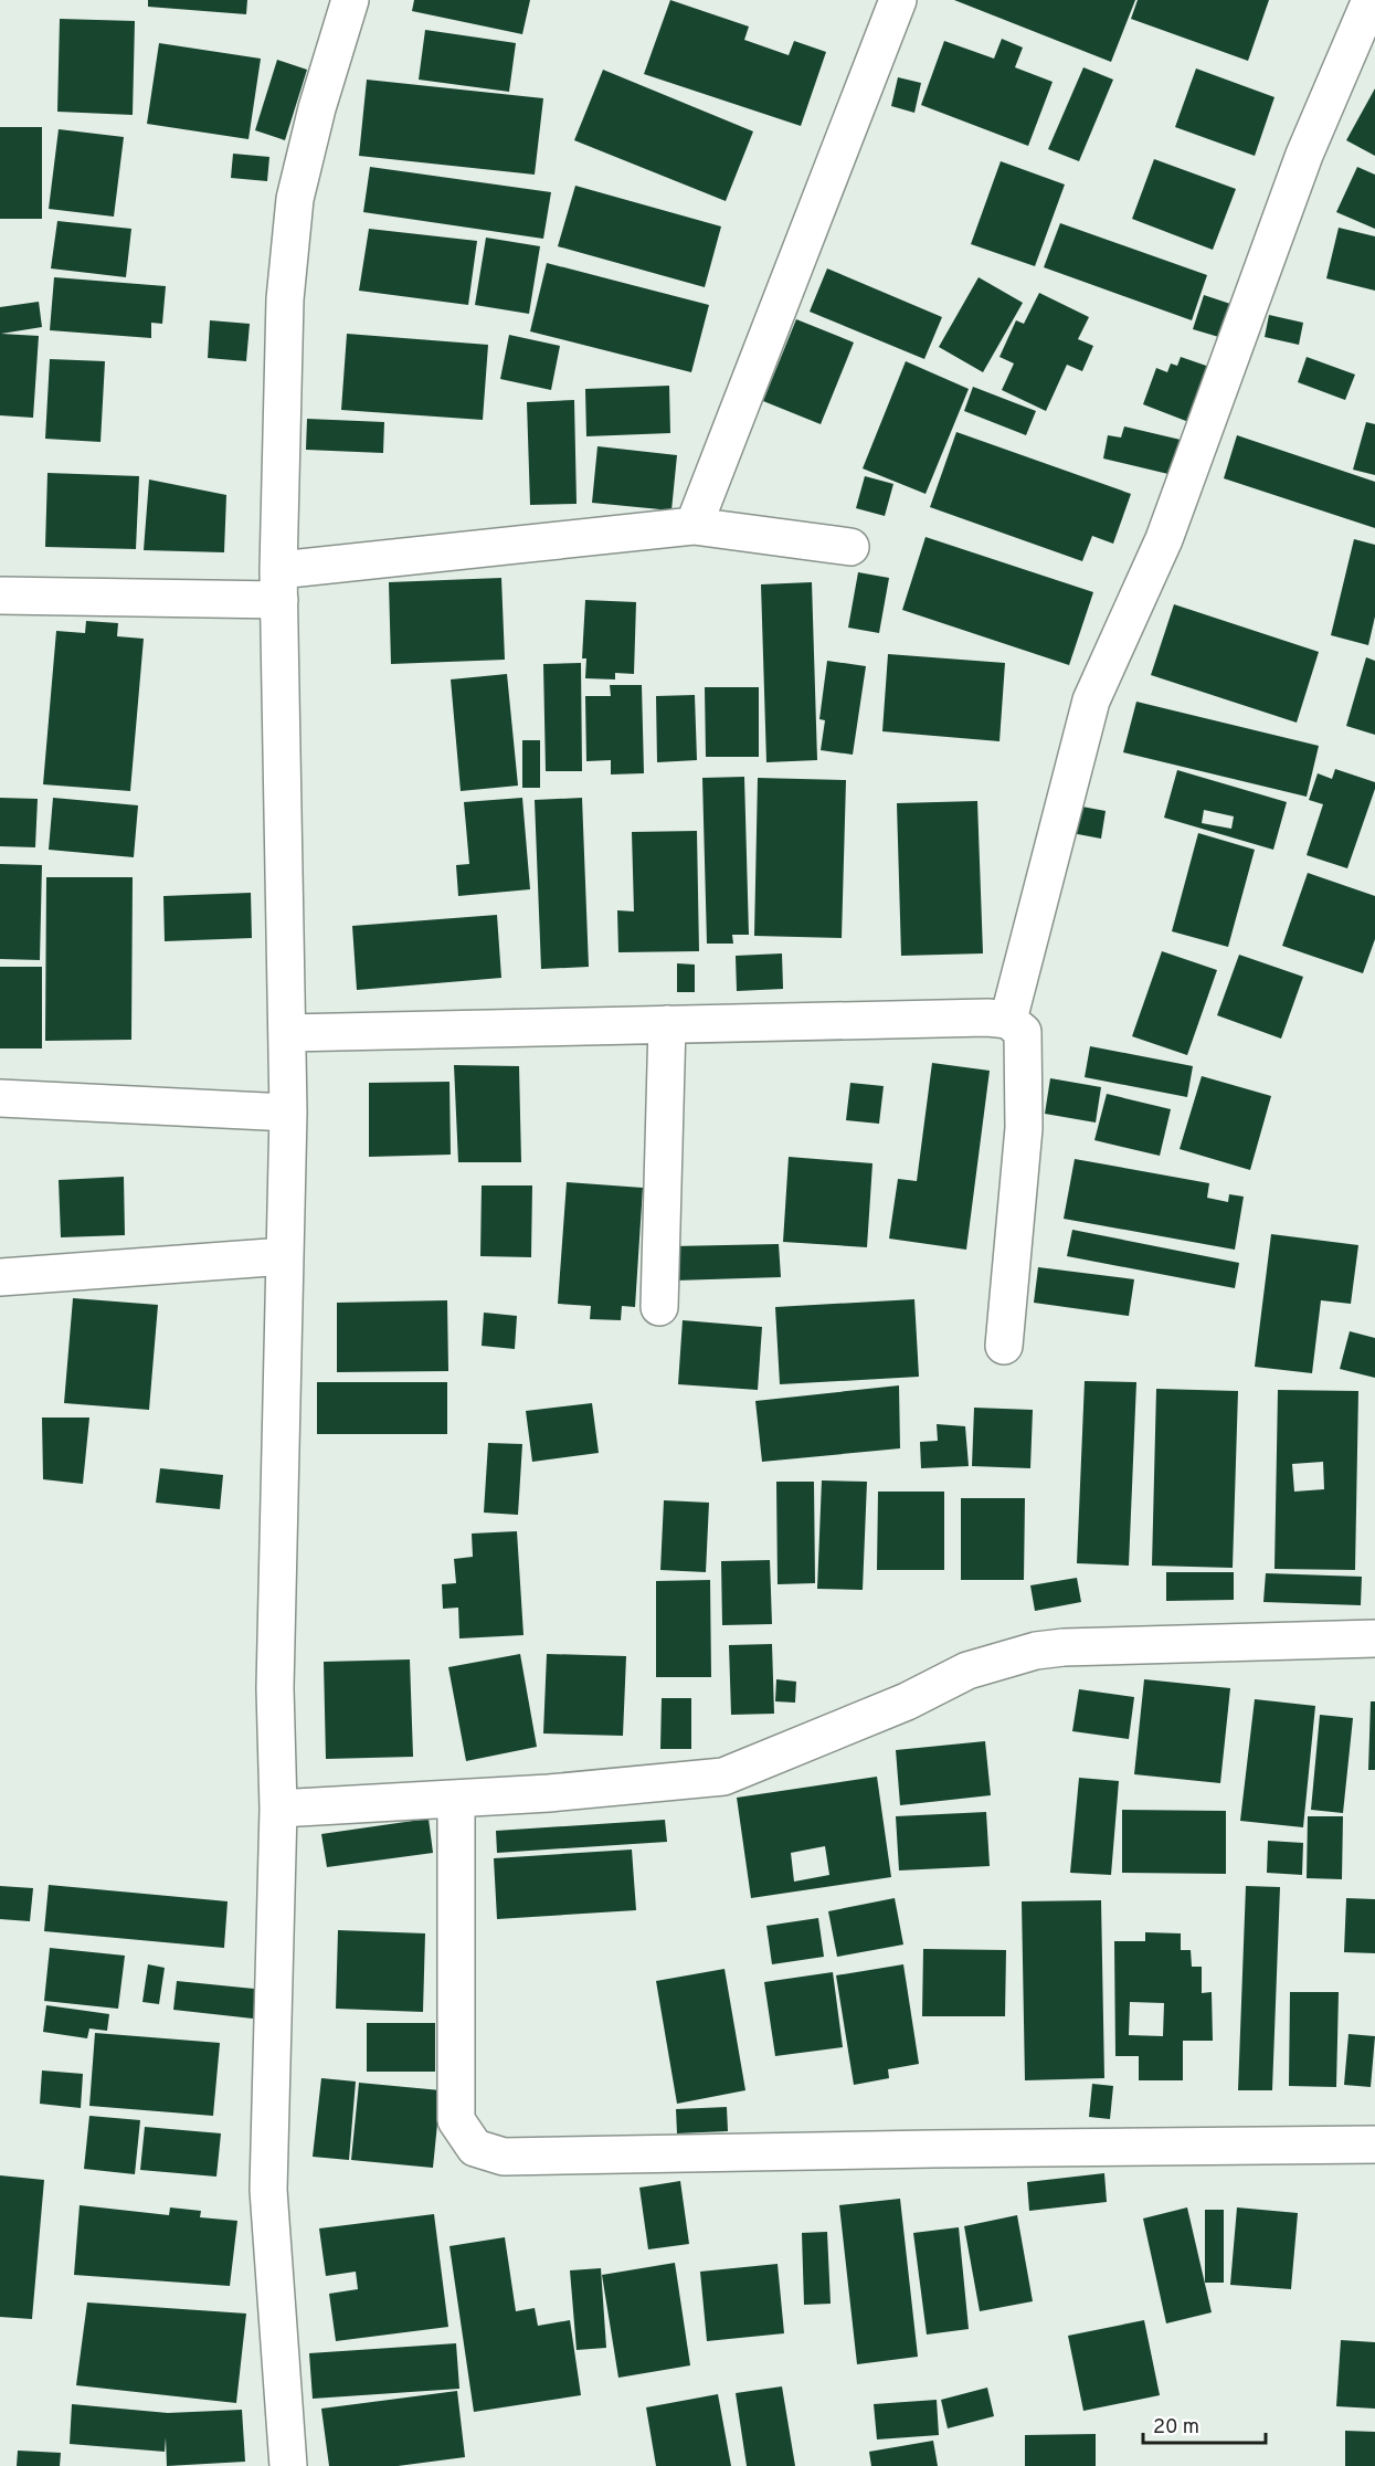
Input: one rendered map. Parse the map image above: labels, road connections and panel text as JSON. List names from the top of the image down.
{
  "scale_bar": "20 m"
}
